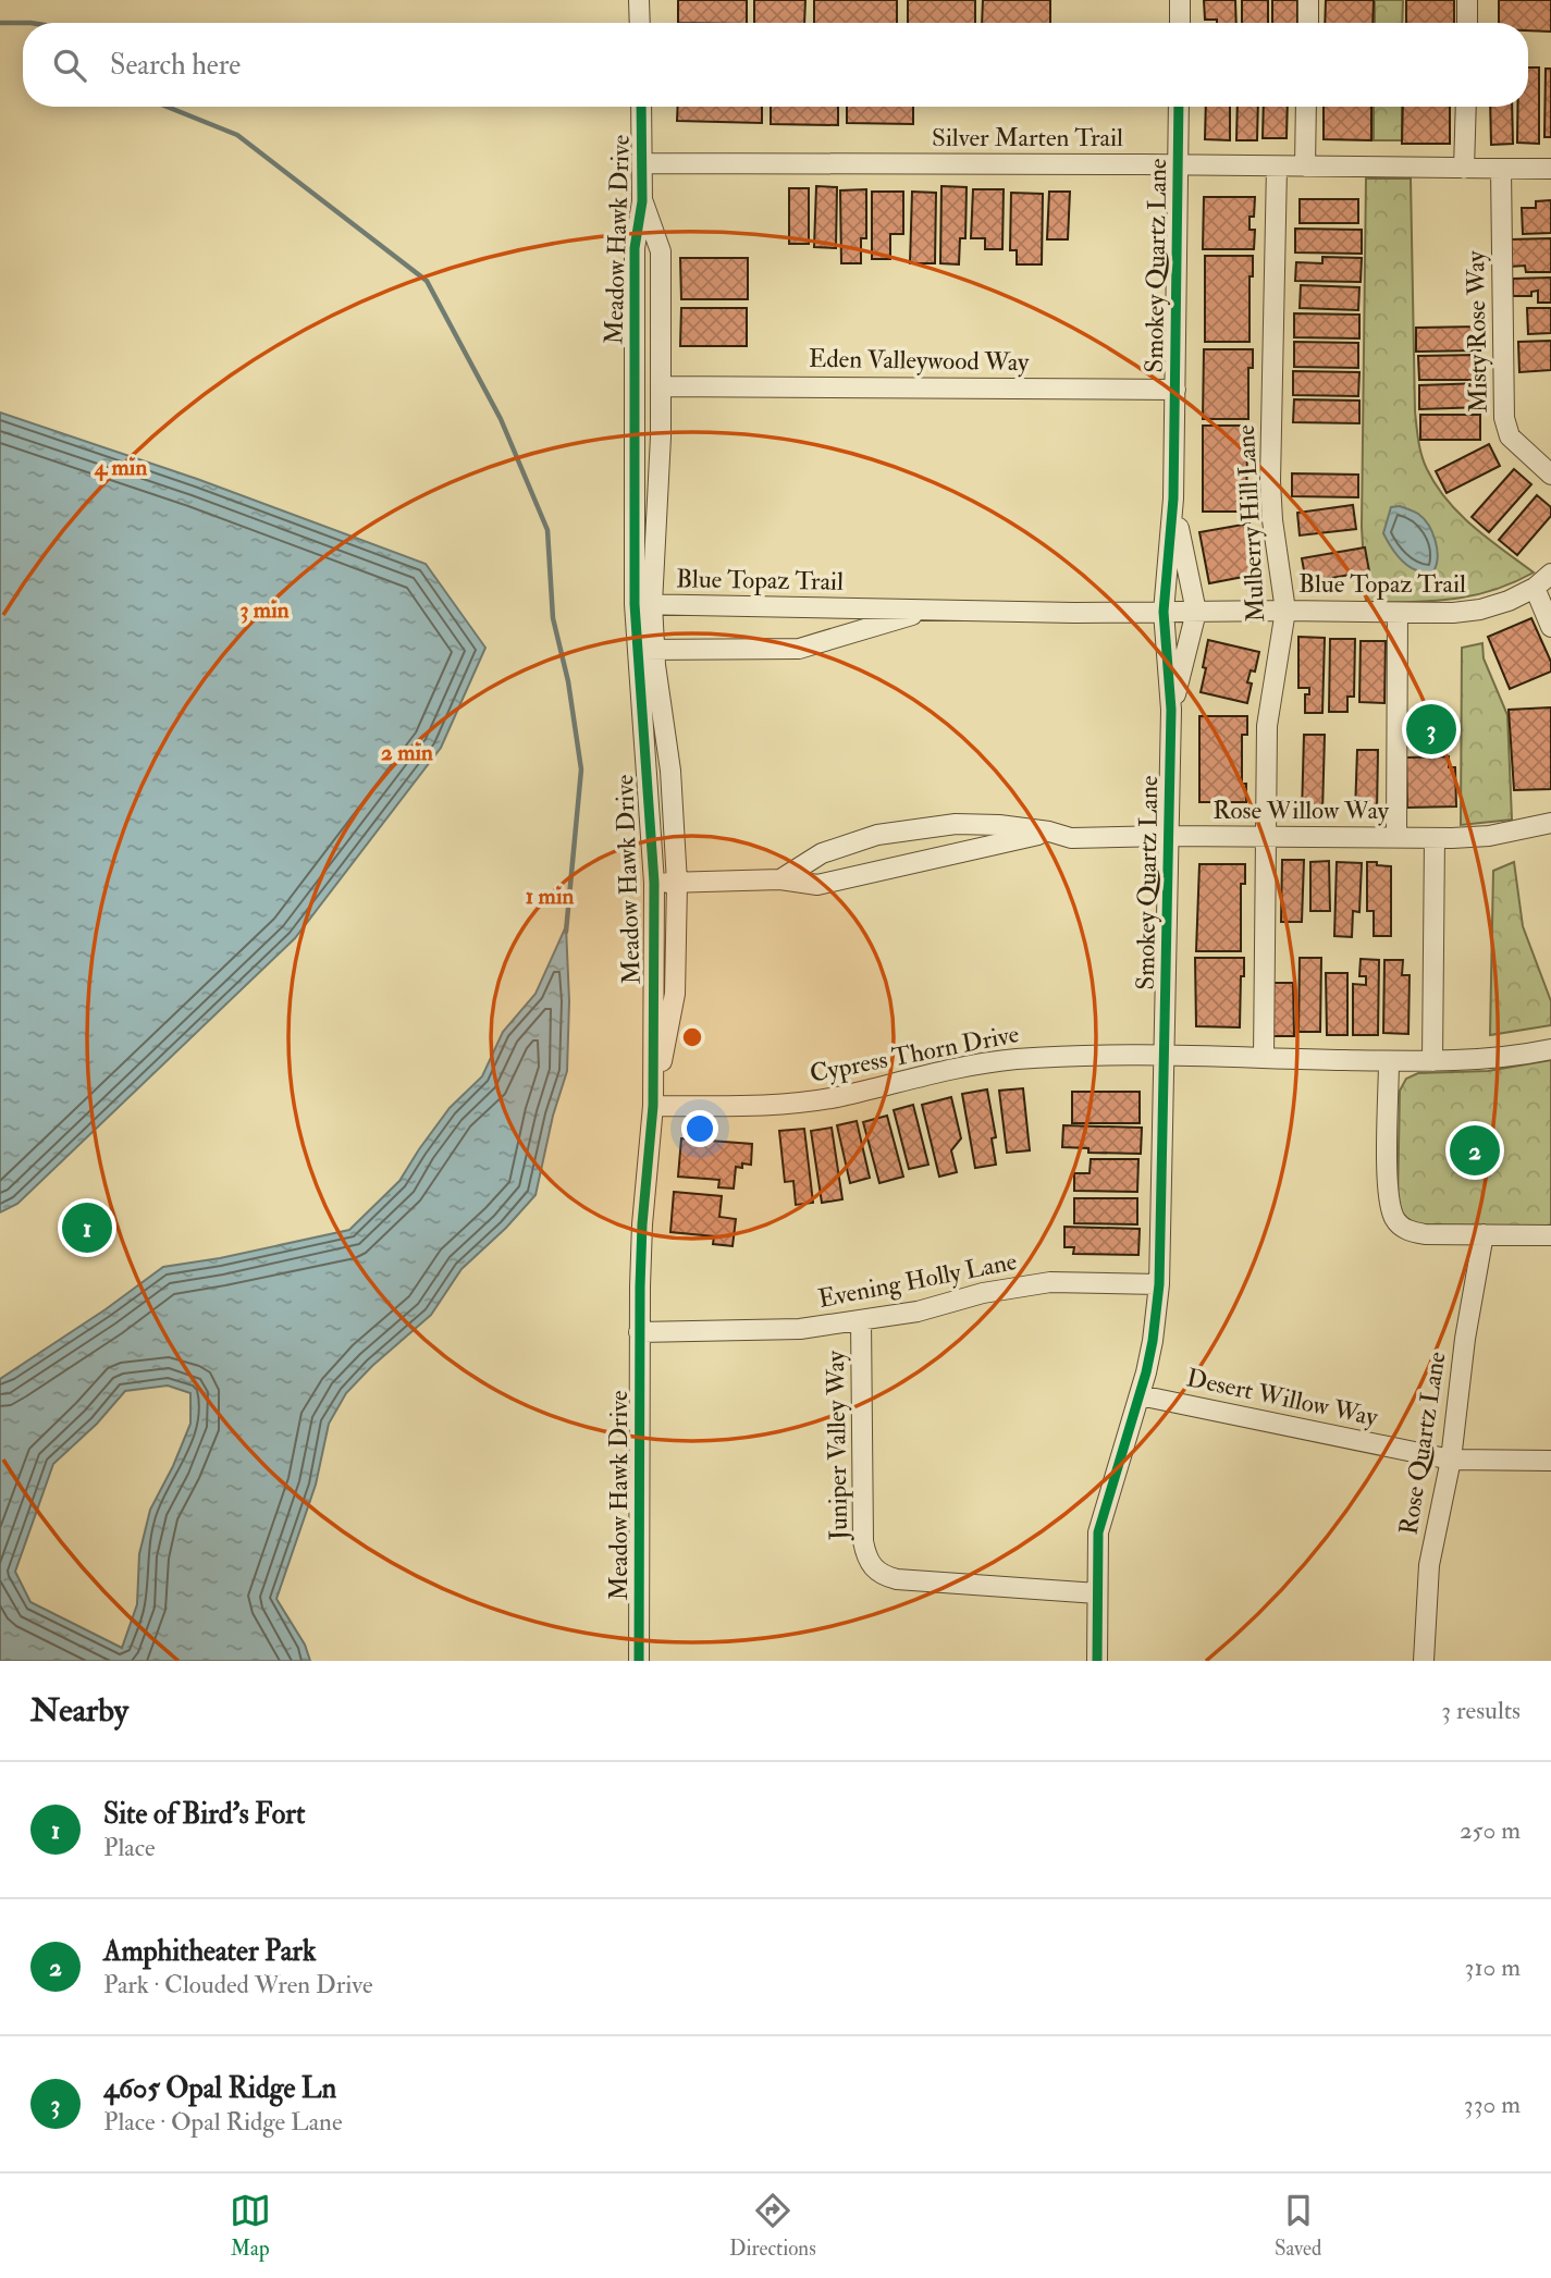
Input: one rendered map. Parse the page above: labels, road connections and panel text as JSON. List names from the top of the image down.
{
  "streets": {
    "street": [
      "Silver Marten Trail",
      "Meadow Hawk Drive",
      "Smokey Quartz Lane",
      "Misty Rose Way",
      "Eden Valleywood Way",
      "Mulberry Hill Lane",
      "Blue Topaz Trail",
      "Rose Willow Way",
      "Cypress Thorn Drive",
      "Evening Holly Lane",
      "Desert Willow Way",
      "Rose Quartz Lane",
      "Juniper Valley Way"
    ]
  },
  "crossings": [
    ["Silver Marten Trail", "Meadow Hawk Drive"],
    ["Silver Marten Trail", "Smokey Quartz Lane"],
    ["Silver Marten Trail", "Misty Rose Way"],
    ["Silver Marten Trail", "Mulberry Hill Lane"],
    ["Meadow Hawk Drive", "Eden Valleywood Way"],
    ["Meadow Hawk Drive", "Blue Topaz Trail"],
    ["Meadow Hawk Drive", "Rose Willow Way"],
    ["Meadow Hawk Drive", "Cypress Thorn Drive"],
    ["Meadow Hawk Drive", "Evening Holly Lane"],
    ["Smokey Quartz Lane", "Eden Valleywood Way"],
    ["Smokey Quartz Lane", "Blue Topaz Trail"],
    ["Smokey Quartz Lane", "Rose Willow Way"],
    ["Smokey Quartz Lane", "Cypress Thorn Drive"],
    ["Smokey Quartz Lane", "Evening Holly Lane"],
    ["Smokey Quartz Lane", "Desert Willow Way"],
    ["Smokey Quartz Lane", "Juniper Valley Way"],
    ["Mulberry Hill Lane", "Blue Topaz Trail"],
    ["Mulberry Hill Lane", "Rose Willow Way"],
    ["Mulberry Hill Lane", "Cypress Thorn Drive"],
    ["Evening Holly Lane", "Juniper Valley Way"],
    ["Desert Willow Way", "Rose Quartz Lane"]
  ],
  "page": {
    "search": "Search here",
    "pins": ["3", "2", "1"],
    "heading": ["Nearby", "3 results"],
    "list": [
      {
        "mark": "1",
        "name": "Site of Bird's Fort",
        "note": "Place",
        "value": "250 m"
      },
      {
        "mark": "2",
        "name": "Amphitheater Park",
        "note": "Park · Clouded Wren Drive",
        "value": "310 m"
      },
      {
        "mark": "3",
        "name": "4605 Opal Ridge Ln",
        "note": "Place · Opal Ridge Lane",
        "value": "330 m"
      }
    ],
    "nav": ["Map", "Directions", "Saved"]
  },
  "rings": [
    "4 min",
    "3 min",
    "2 min",
    "1 min"
  ]
}
